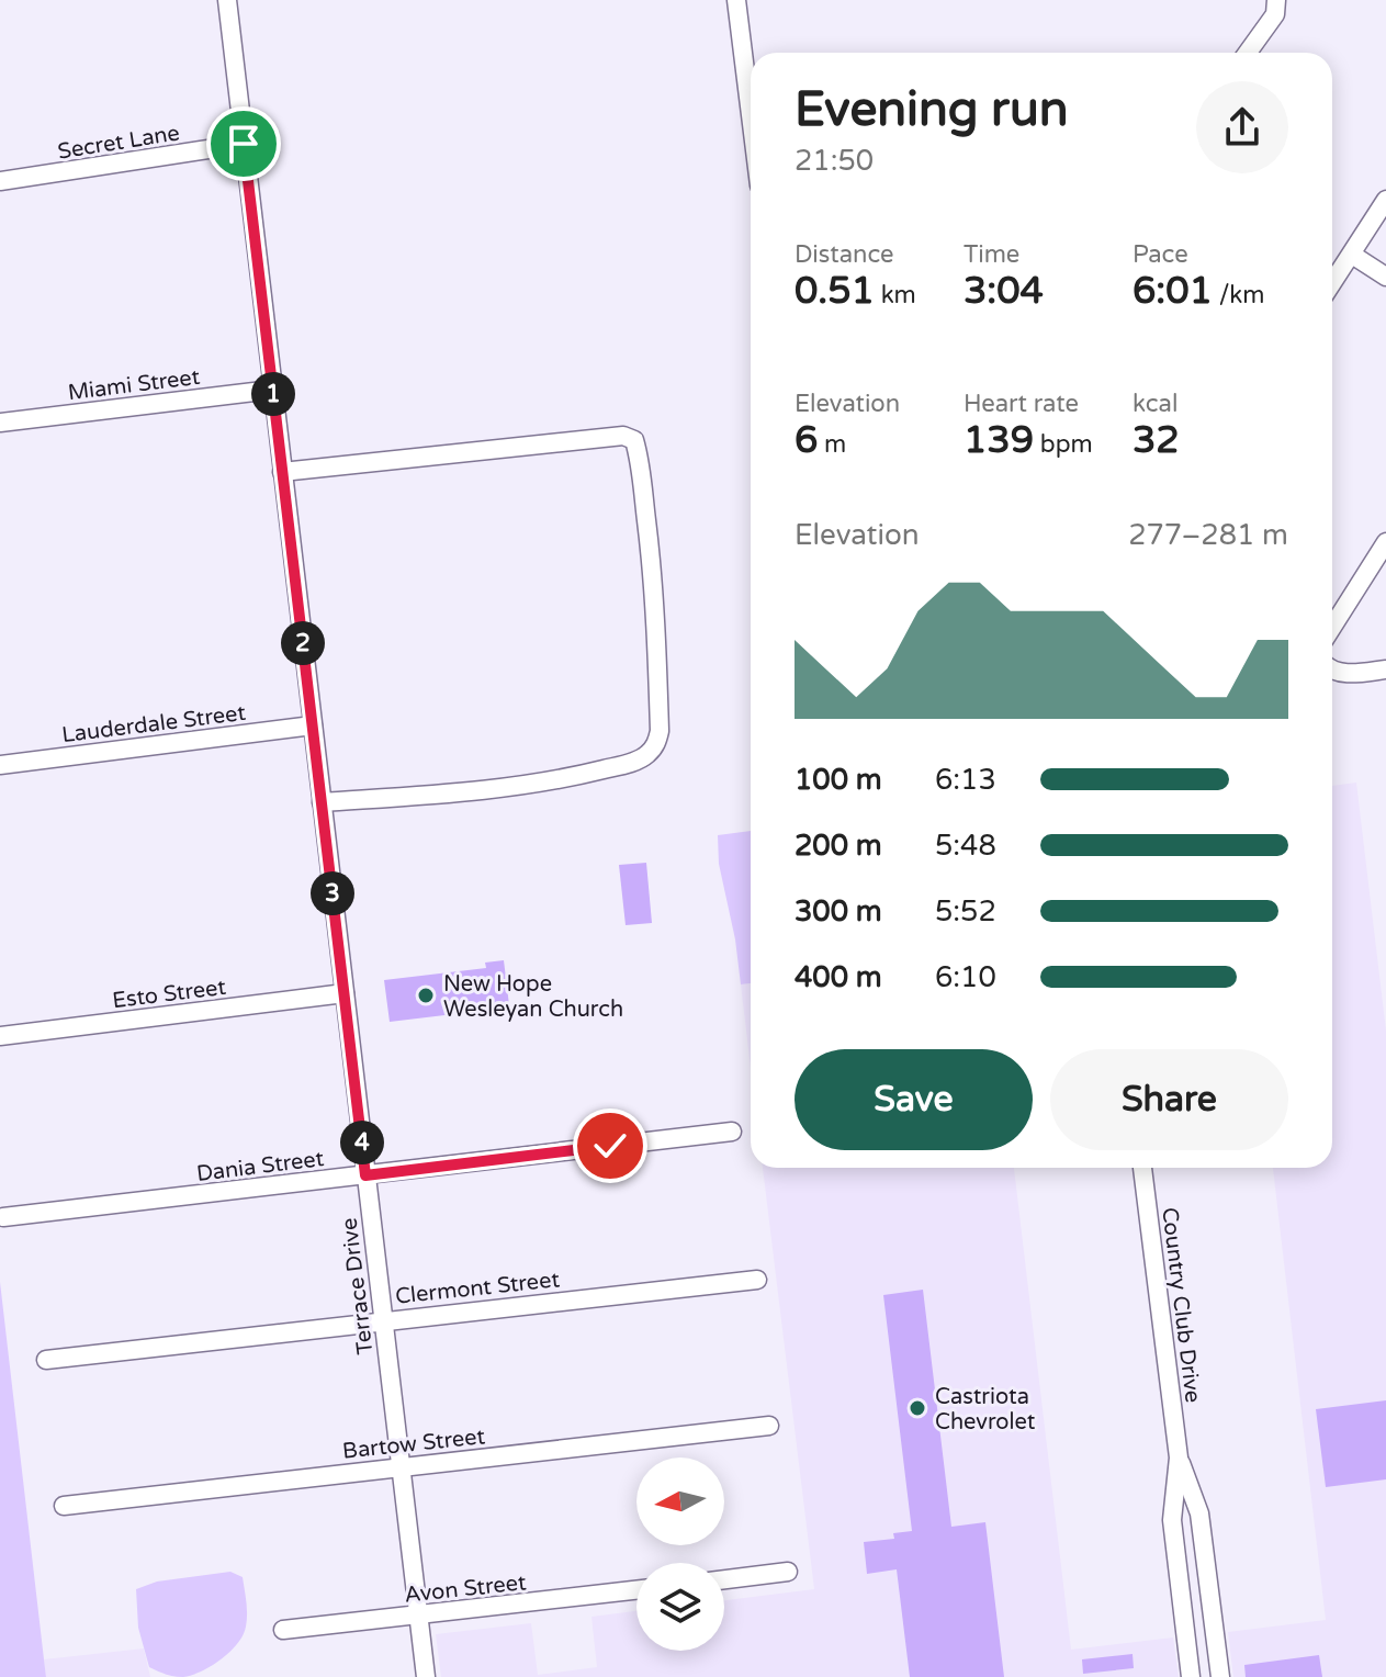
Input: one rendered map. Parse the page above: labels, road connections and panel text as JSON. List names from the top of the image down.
{
  "streets": {
    "street": [
      "Secret Lane",
      "Miami Street",
      "Lauderdale Street",
      "Esto Street",
      "Dania Street",
      "Terrace Drive",
      "Clermont Street",
      "Country Club Drive",
      "Bartow Street",
      "Avon Street"
    ]
  },
  "crossings": [
    ["Secret Lane", "Terrace Drive"],
    ["Miami Street", "Terrace Drive"],
    ["Lauderdale Street", "Terrace Drive"],
    ["Esto Street", "Terrace Drive"],
    ["Dania Street", "Terrace Drive"],
    ["Terrace Drive", "Clermont Street"],
    ["Terrace Drive", "Bartow Street"],
    ["Terrace Drive", "Avon Street"]
  ],
  "places": ["New Hope Wesleyan Church", "Castriota Chevrolet"],
  "north": "left",
  "page": {
    "heading": ["Evening run", "21:50"],
    "stats": [
      ["Distance", "0.51 km"],
      ["Time", "3:04"],
      ["Pace", "6:01 /km"],
      ["Elevation", "6 m"],
      ["Heart rate", "139 bpm"],
      ["kcal", "32"]
    ],
    "pins": [
      "1",
      "2",
      "3",
      "4"
    ],
    "chart": ["Elevation", "277–281 m"],
    "list": [
      {
        "name": "100 m",
        "note": "6:13"
      },
      {
        "name": "200 m",
        "note": "5:48"
      },
      {
        "name": "300 m",
        "note": "5:52"
      },
      {
        "name": "400 m",
        "note": "6:10"
      }
    ],
    "buttons": ["Save", "Share"]
  }
}
